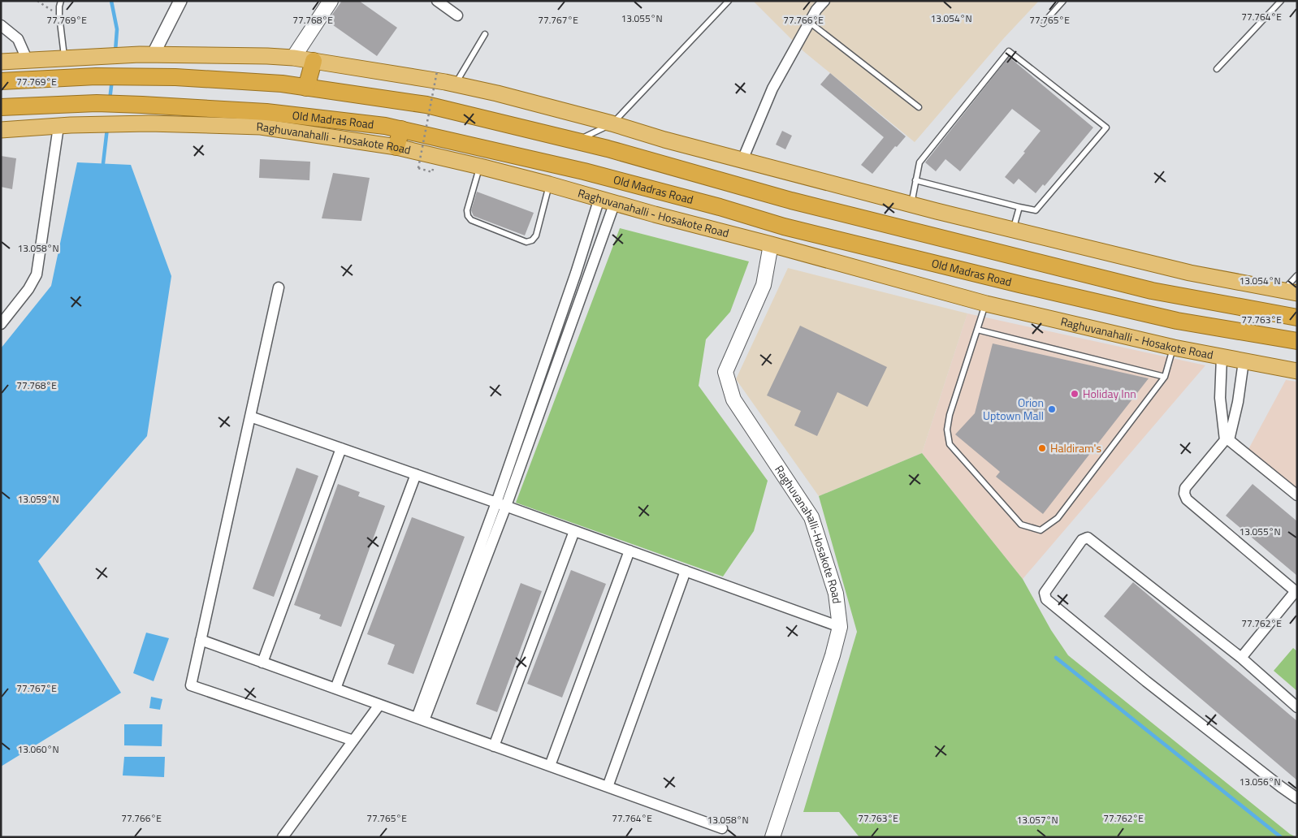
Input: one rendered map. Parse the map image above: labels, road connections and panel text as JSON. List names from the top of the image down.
{
  "streets": {
    "highway": ["Old Madras Road"],
    "main road": ["Raghuvanahalli - Hosakote Road", "Raghuvanahalli-Hosakote Road"]
  },
  "crossings": [
    ["Raghuvanahalli - Hosakote Road", "Raghuvanahalli-Hosakote Road"]
  ],
  "places": ["Holiday Inn", "Orion Uptown Mall", "Haldiram's"],
  "coordinates": [
    "77.764°E",
    "13.055°N",
    "13.054°N",
    "77.769°E",
    "77.768°E",
    "77.767°E",
    "77.766°E",
    "77.765°E",
    "13.058°N",
    "77.763°E",
    "13.059°N",
    "77.762°E",
    "13.060°N",
    "13.056°N",
    "13.057°N"
  ]
}
